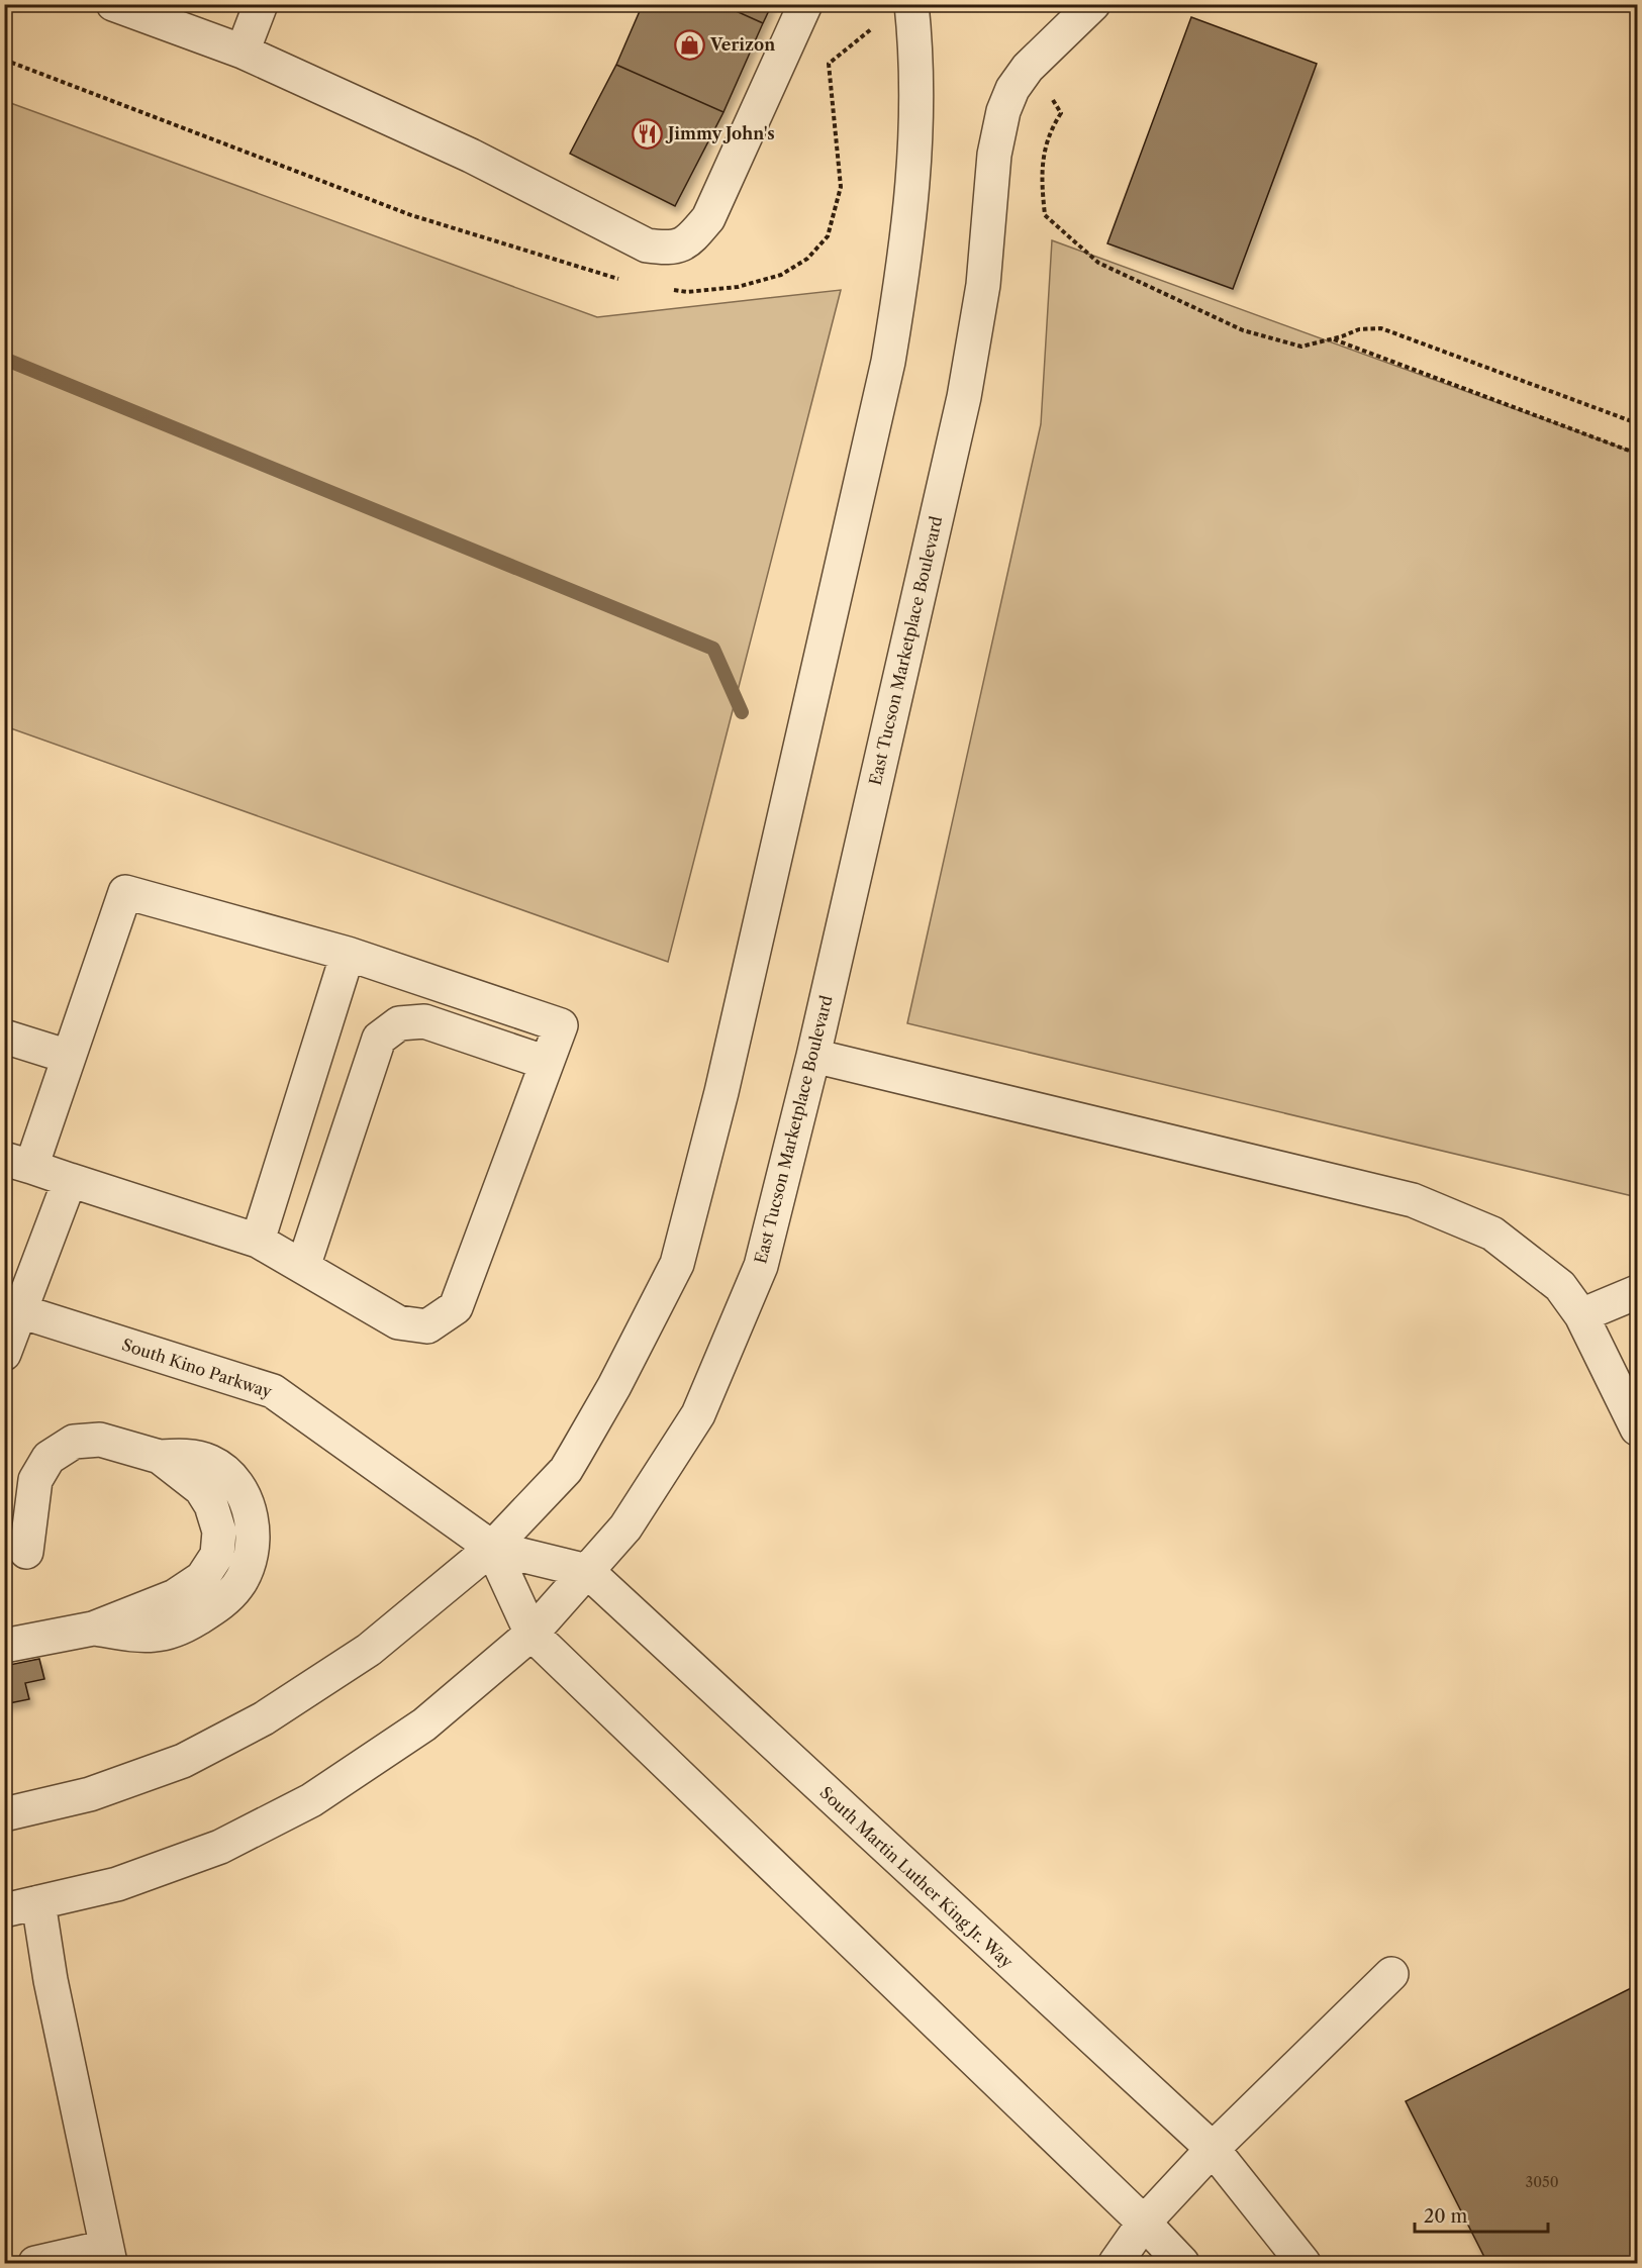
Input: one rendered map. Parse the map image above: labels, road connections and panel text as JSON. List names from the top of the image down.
{
  "streets": {
    "street": ["East Tucson Marketplace Boulevard", "South Kino Parkway", "South Martin Luther King Jr. Way"]
  },
  "crossings": [
    ["East Tucson Marketplace Boulevard", "South Martin Luther King Jr. Way"],
    ["South Kino Parkway", "South Martin Luther King Jr. Way"]
  ],
  "places": {
    "shop": ["Verizon"],
    "restaurant": ["Jimmy John's"]
  },
  "house_numbers": ["3050"],
  "scale_bar": "20 m"
}
